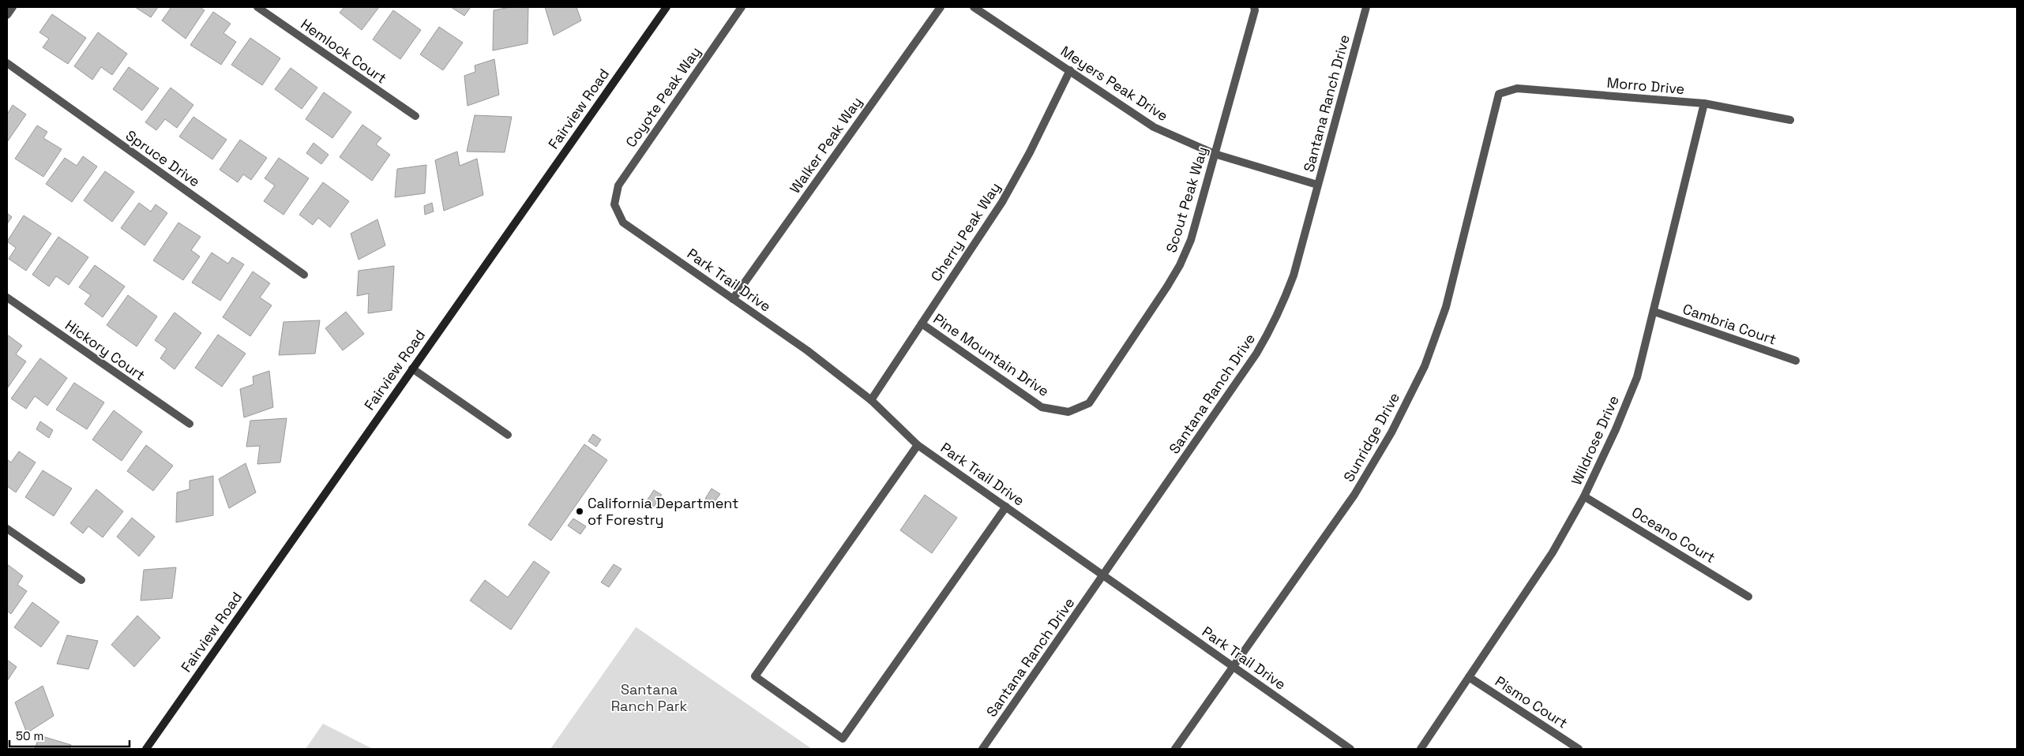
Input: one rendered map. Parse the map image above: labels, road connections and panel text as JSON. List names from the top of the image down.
{
  "streets": {
    "main road": ["Fairview Road"],
    "street": [
      "Hemlock Court",
      "Meyers Peak Drive",
      "Morro Drive",
      "Coyote Peak Way",
      "Santana Ranch Drive",
      "Walker Peak Way",
      "Spruce Drive",
      "Scout Peak Way",
      "Cherry Peak Way",
      "Park Trail Drive",
      "Cambria Court",
      "Hickory Court",
      "Pine Mountain Drive",
      "Sunridge Drive",
      "Wildrose Drive",
      "Oceano Court",
      "Pismo Court"
    ]
  },
  "crossings": [
    ["Meyers Peak Drive", "Santana Ranch Drive"],
    ["Meyers Peak Drive", "Scout Peak Way"],
    ["Meyers Peak Drive", "Cherry Peak Way"],
    ["Morro Drive", "Sunridge Drive"],
    ["Morro Drive", "Wildrose Drive"],
    ["Coyote Peak Way", "Park Trail Drive"],
    ["Santana Ranch Drive", "Park Trail Drive"],
    ["Walker Peak Way", "Park Trail Drive"],
    ["Scout Peak Way", "Pine Mountain Drive"],
    ["Cherry Peak Way", "Park Trail Drive"],
    ["Cherry Peak Way", "Pine Mountain Drive"],
    ["Park Trail Drive", "Sunridge Drive"],
    ["Cambria Court", "Wildrose Drive"],
    ["Wildrose Drive", "Oceano Court"],
    ["Wildrose Drive", "Pismo Court"]
  ],
  "parks": ["Santana Ranch Park"],
  "places": ["California Department of Forestry"],
  "scale_bar": "50 m"
}
